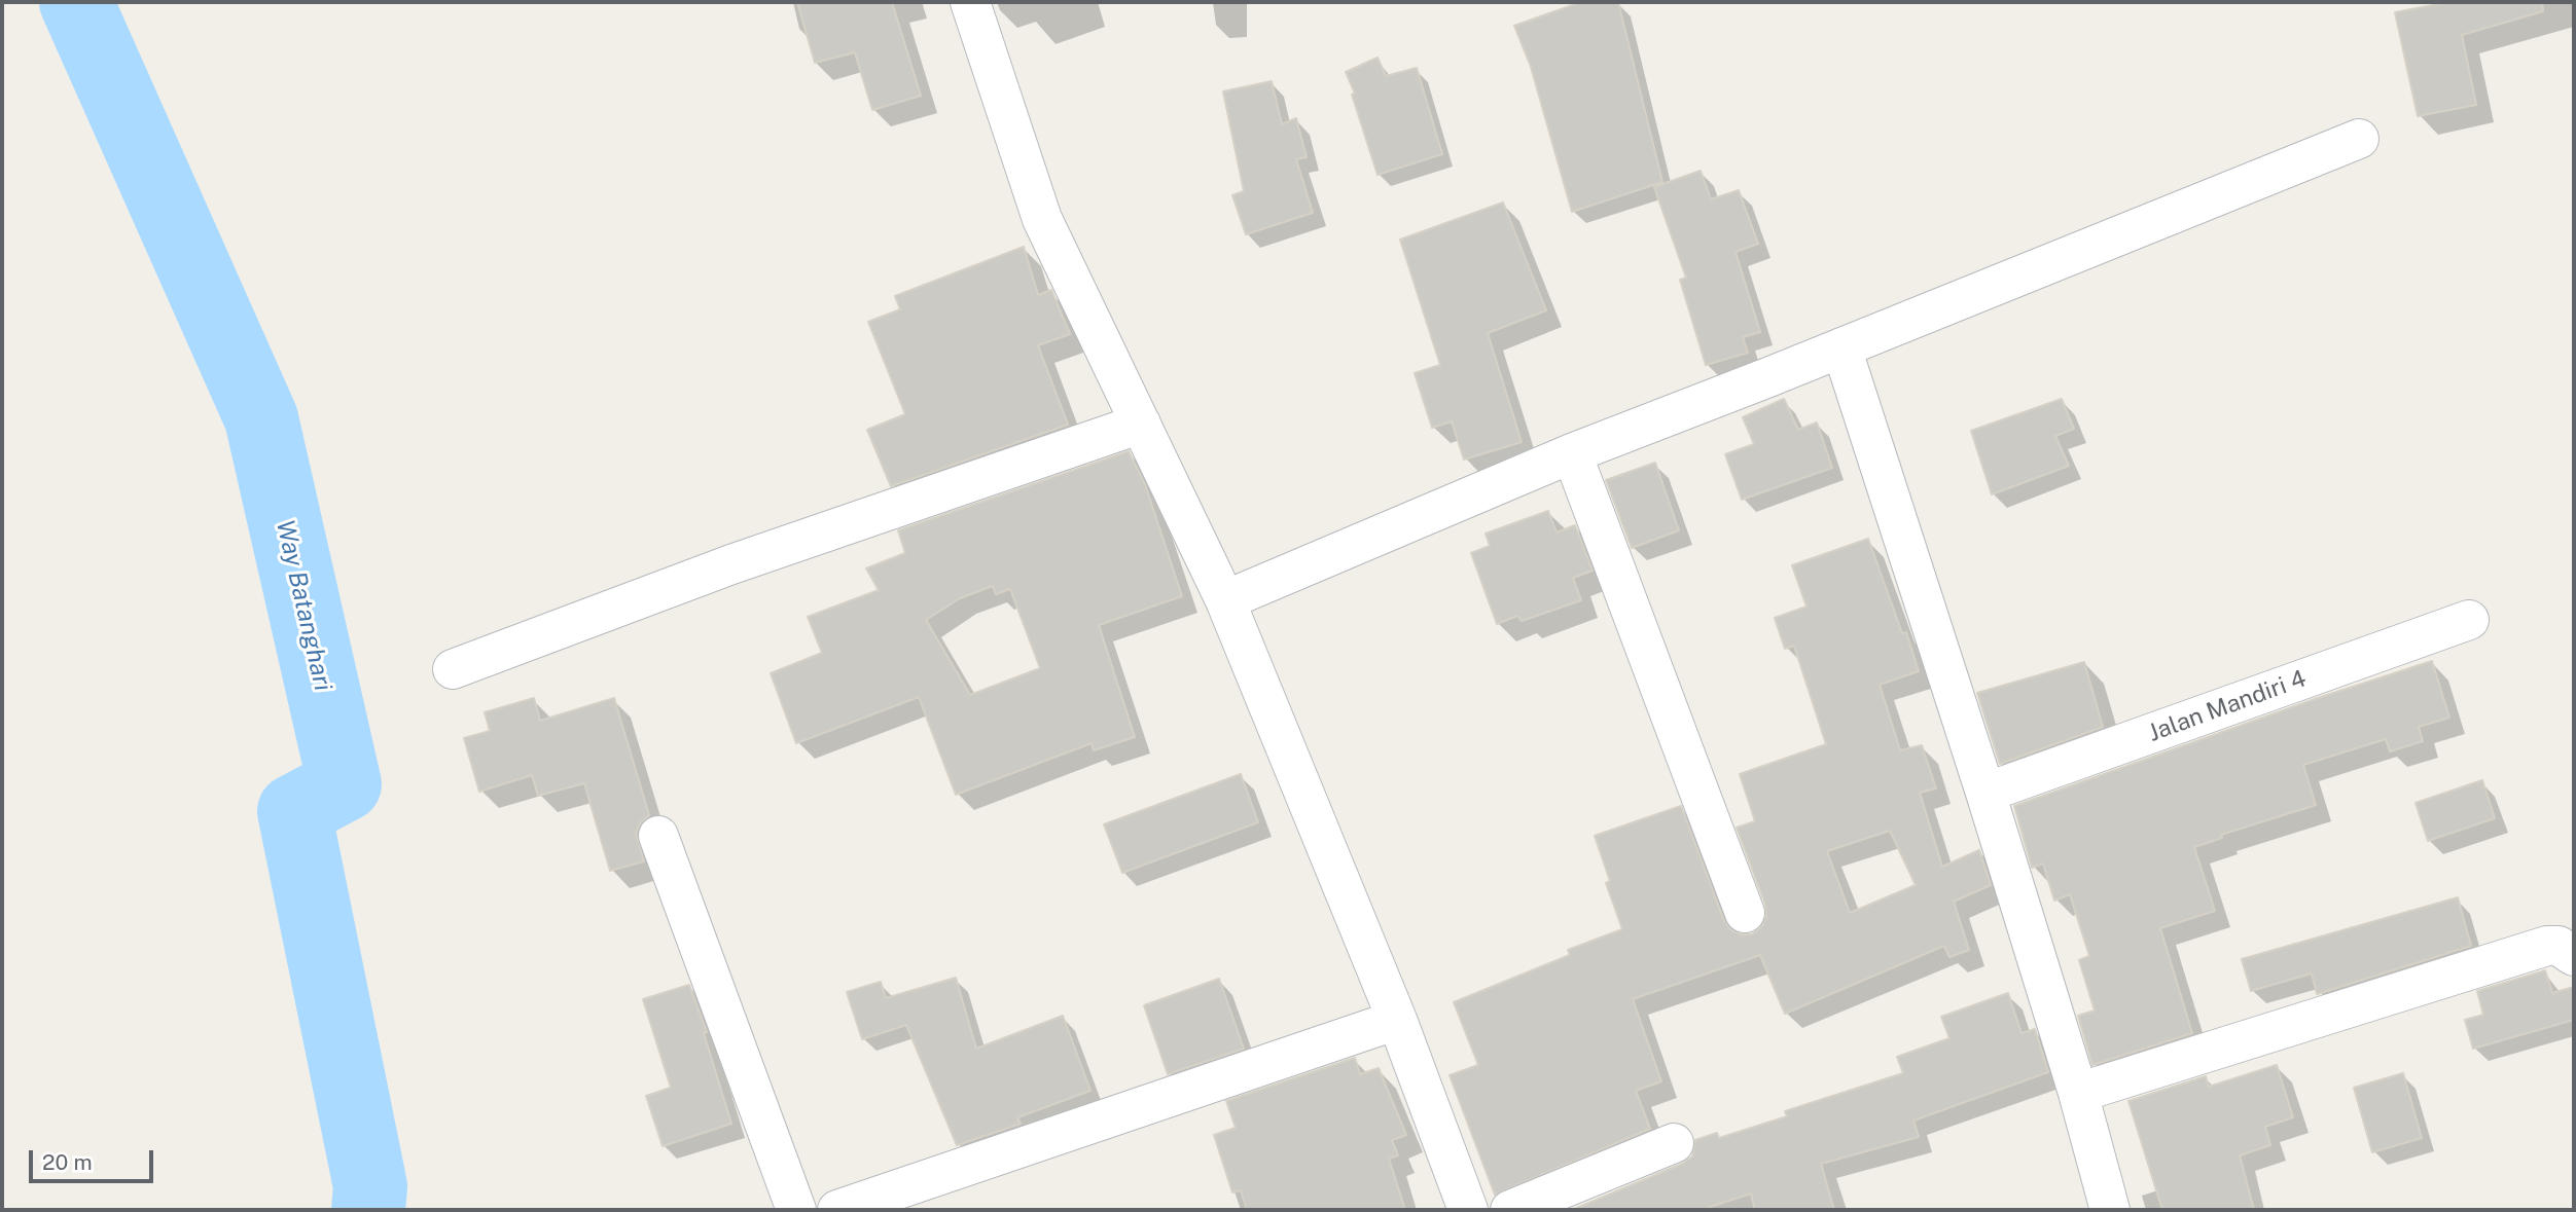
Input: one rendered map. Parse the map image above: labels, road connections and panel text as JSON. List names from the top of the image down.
{
  "streets": {
    "street": ["Jalan Mandiri 4"]
  },
  "water": ["Way Batanghari"],
  "scale_bar": "20 m"
}
